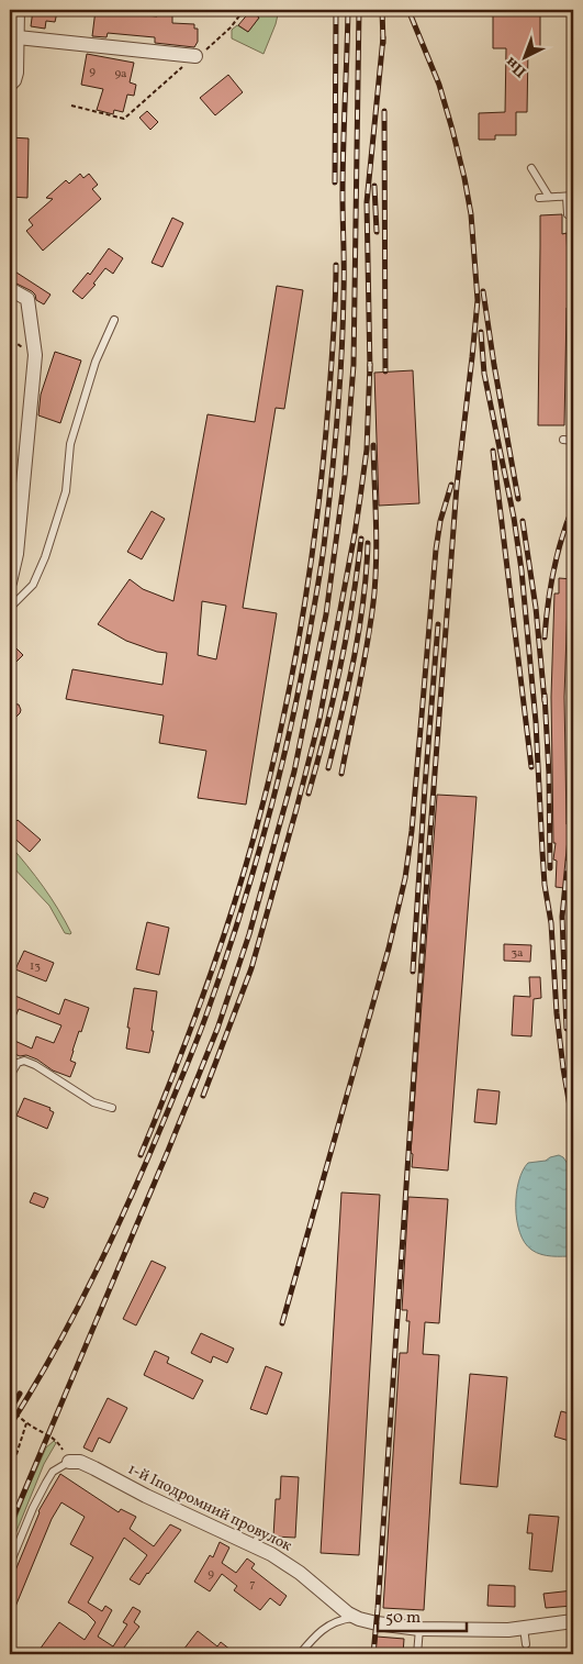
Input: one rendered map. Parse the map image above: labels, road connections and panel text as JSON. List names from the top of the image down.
{
  "streets": {
    "street": ["1-й Іподромний провулок"]
  },
  "house_numbers": [
    "9",
    "9а",
    "3а",
    "13",
    "9",
    "7"
  ],
  "scale_bar": "50 m",
  "north": "bottom left"
}
